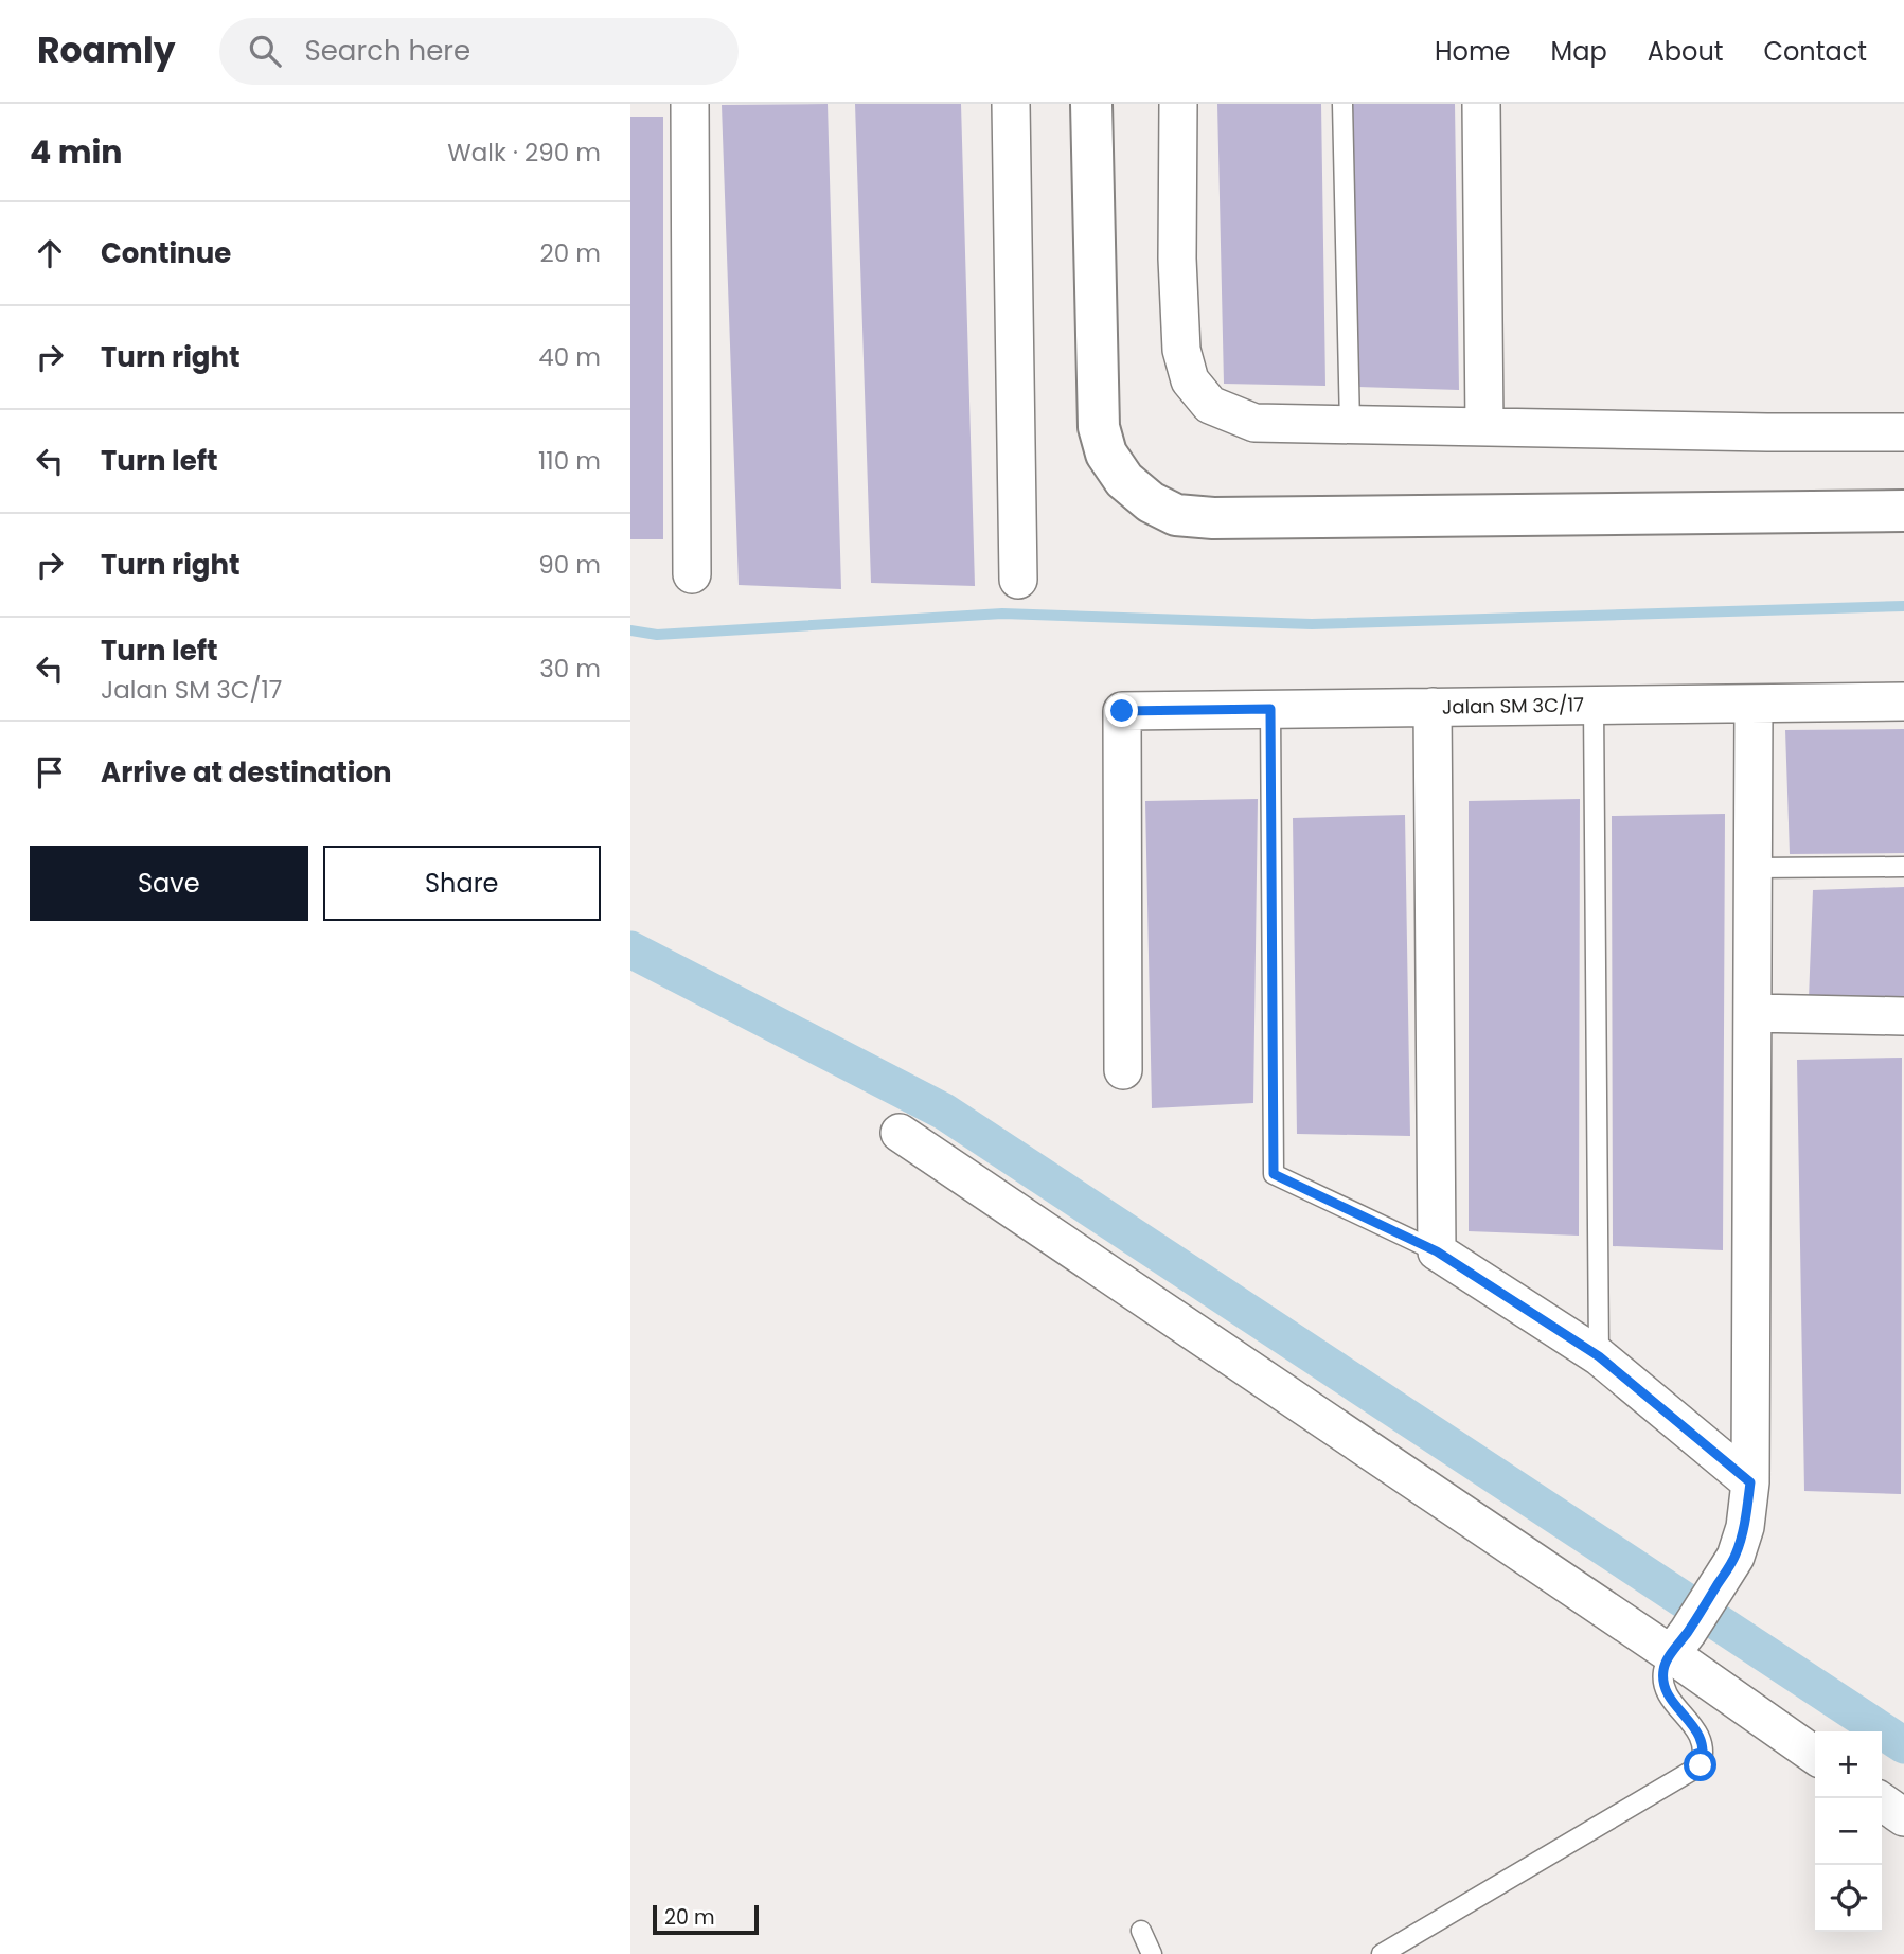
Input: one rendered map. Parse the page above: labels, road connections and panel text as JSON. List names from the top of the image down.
{
  "streets": {
    "street": ["Jalan SM 3C/17"]
  },
  "scale_bar": "20 m",
  "page": {
    "header": "Roamly",
    "search": "Search here",
    "nav": [
      "Home",
      "Map",
      "About",
      "Contact"
    ],
    "heading": ["4 min", "Walk · 290 m"],
    "list": [
      ["Continue", "20 m"],
      ["Turn right", "40 m"],
      ["Turn left", "110 m"],
      ["Turn right", "90 m"],
      ["Turn left", "Jalan SM 3C/17", "30 m"],
      "Arrive at destination"
    ],
    "buttons": ["Save", "Share"],
    "map_buttons": ["+", "−"],
    "scale": "20 m"
  }
}
